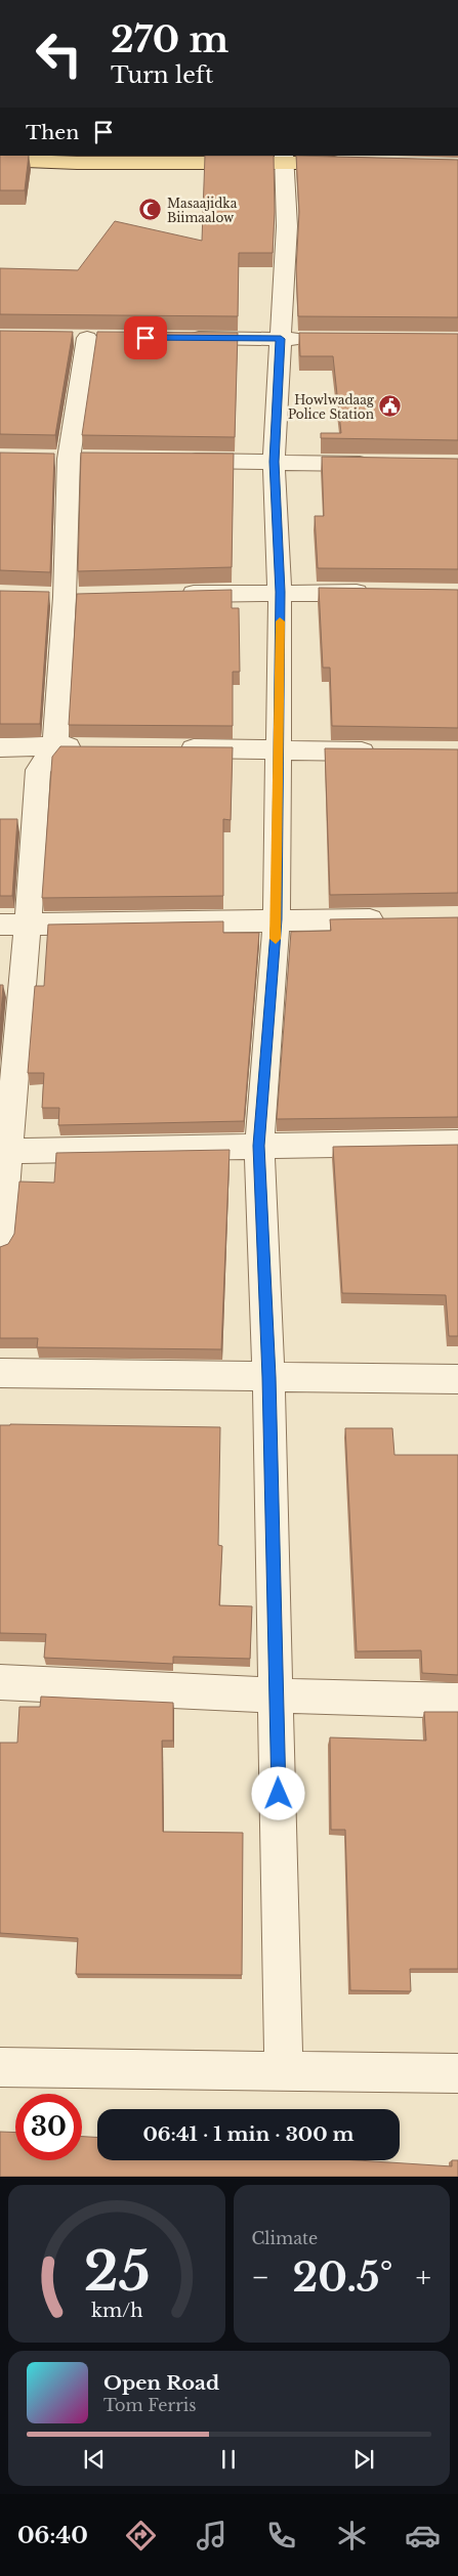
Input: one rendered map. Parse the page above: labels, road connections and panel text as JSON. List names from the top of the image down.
{
  "places": {
    "mosque": ["Masaajidka Biimaalow"],
    "public building": ["Howlwadaag Police Station"]
  },
  "page": {
    "turn": ["270 m", "Turn left"],
    "then": "Then",
    "limit": "30",
    "trip": "06:41 · 1 min · 300 m",
    "tile": "Climate",
    "heat": ["−", "20.5°", "+"],
    "song": ["Open Road", "Tom Ferris"],
    "tabs": "06:40",
    "gauge": ["25", "km/h"]
  }
}
